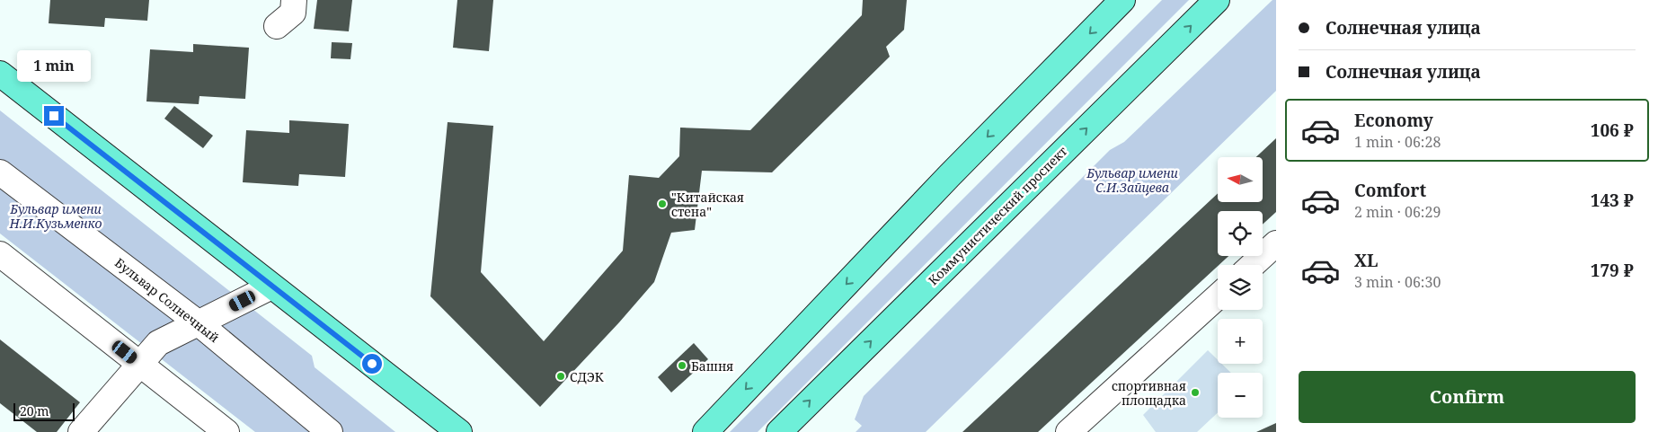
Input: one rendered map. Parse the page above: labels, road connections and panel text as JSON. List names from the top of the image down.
{
  "streets": {
    "main road": ["Коммунистический проспект"],
    "street": ["Бульвар Солнечный"]
  },
  "parks": ["Бульвар имени С.И.Зайцева", "Бульвар имени Н.И.Кузьменко"],
  "places": [
    "\"Китайская стена\"",
    "Башня",
    "СДЭК",
    "спортивная площадка"
  ],
  "scale_bar": "20 m",
  "north": "left",
  "page": {
    "banner": ["Солнечная улица", "Солнечная улица"],
    "bubble": "1 min",
    "list": [
      {
        "name": "Economy",
        "note": "1 min · 06:28",
        "value": "106 ₽"
      },
      {
        "name": "Comfort",
        "note": "2 min · 06:29",
        "value": "143 ₽"
      },
      {
        "name": "XL",
        "note": "3 min · 06:30",
        "value": "179 ₽"
      }
    ],
    "map_buttons": ["+", "−"],
    "buttons": "Confirm",
    "scale": "20 m"
  }
}
